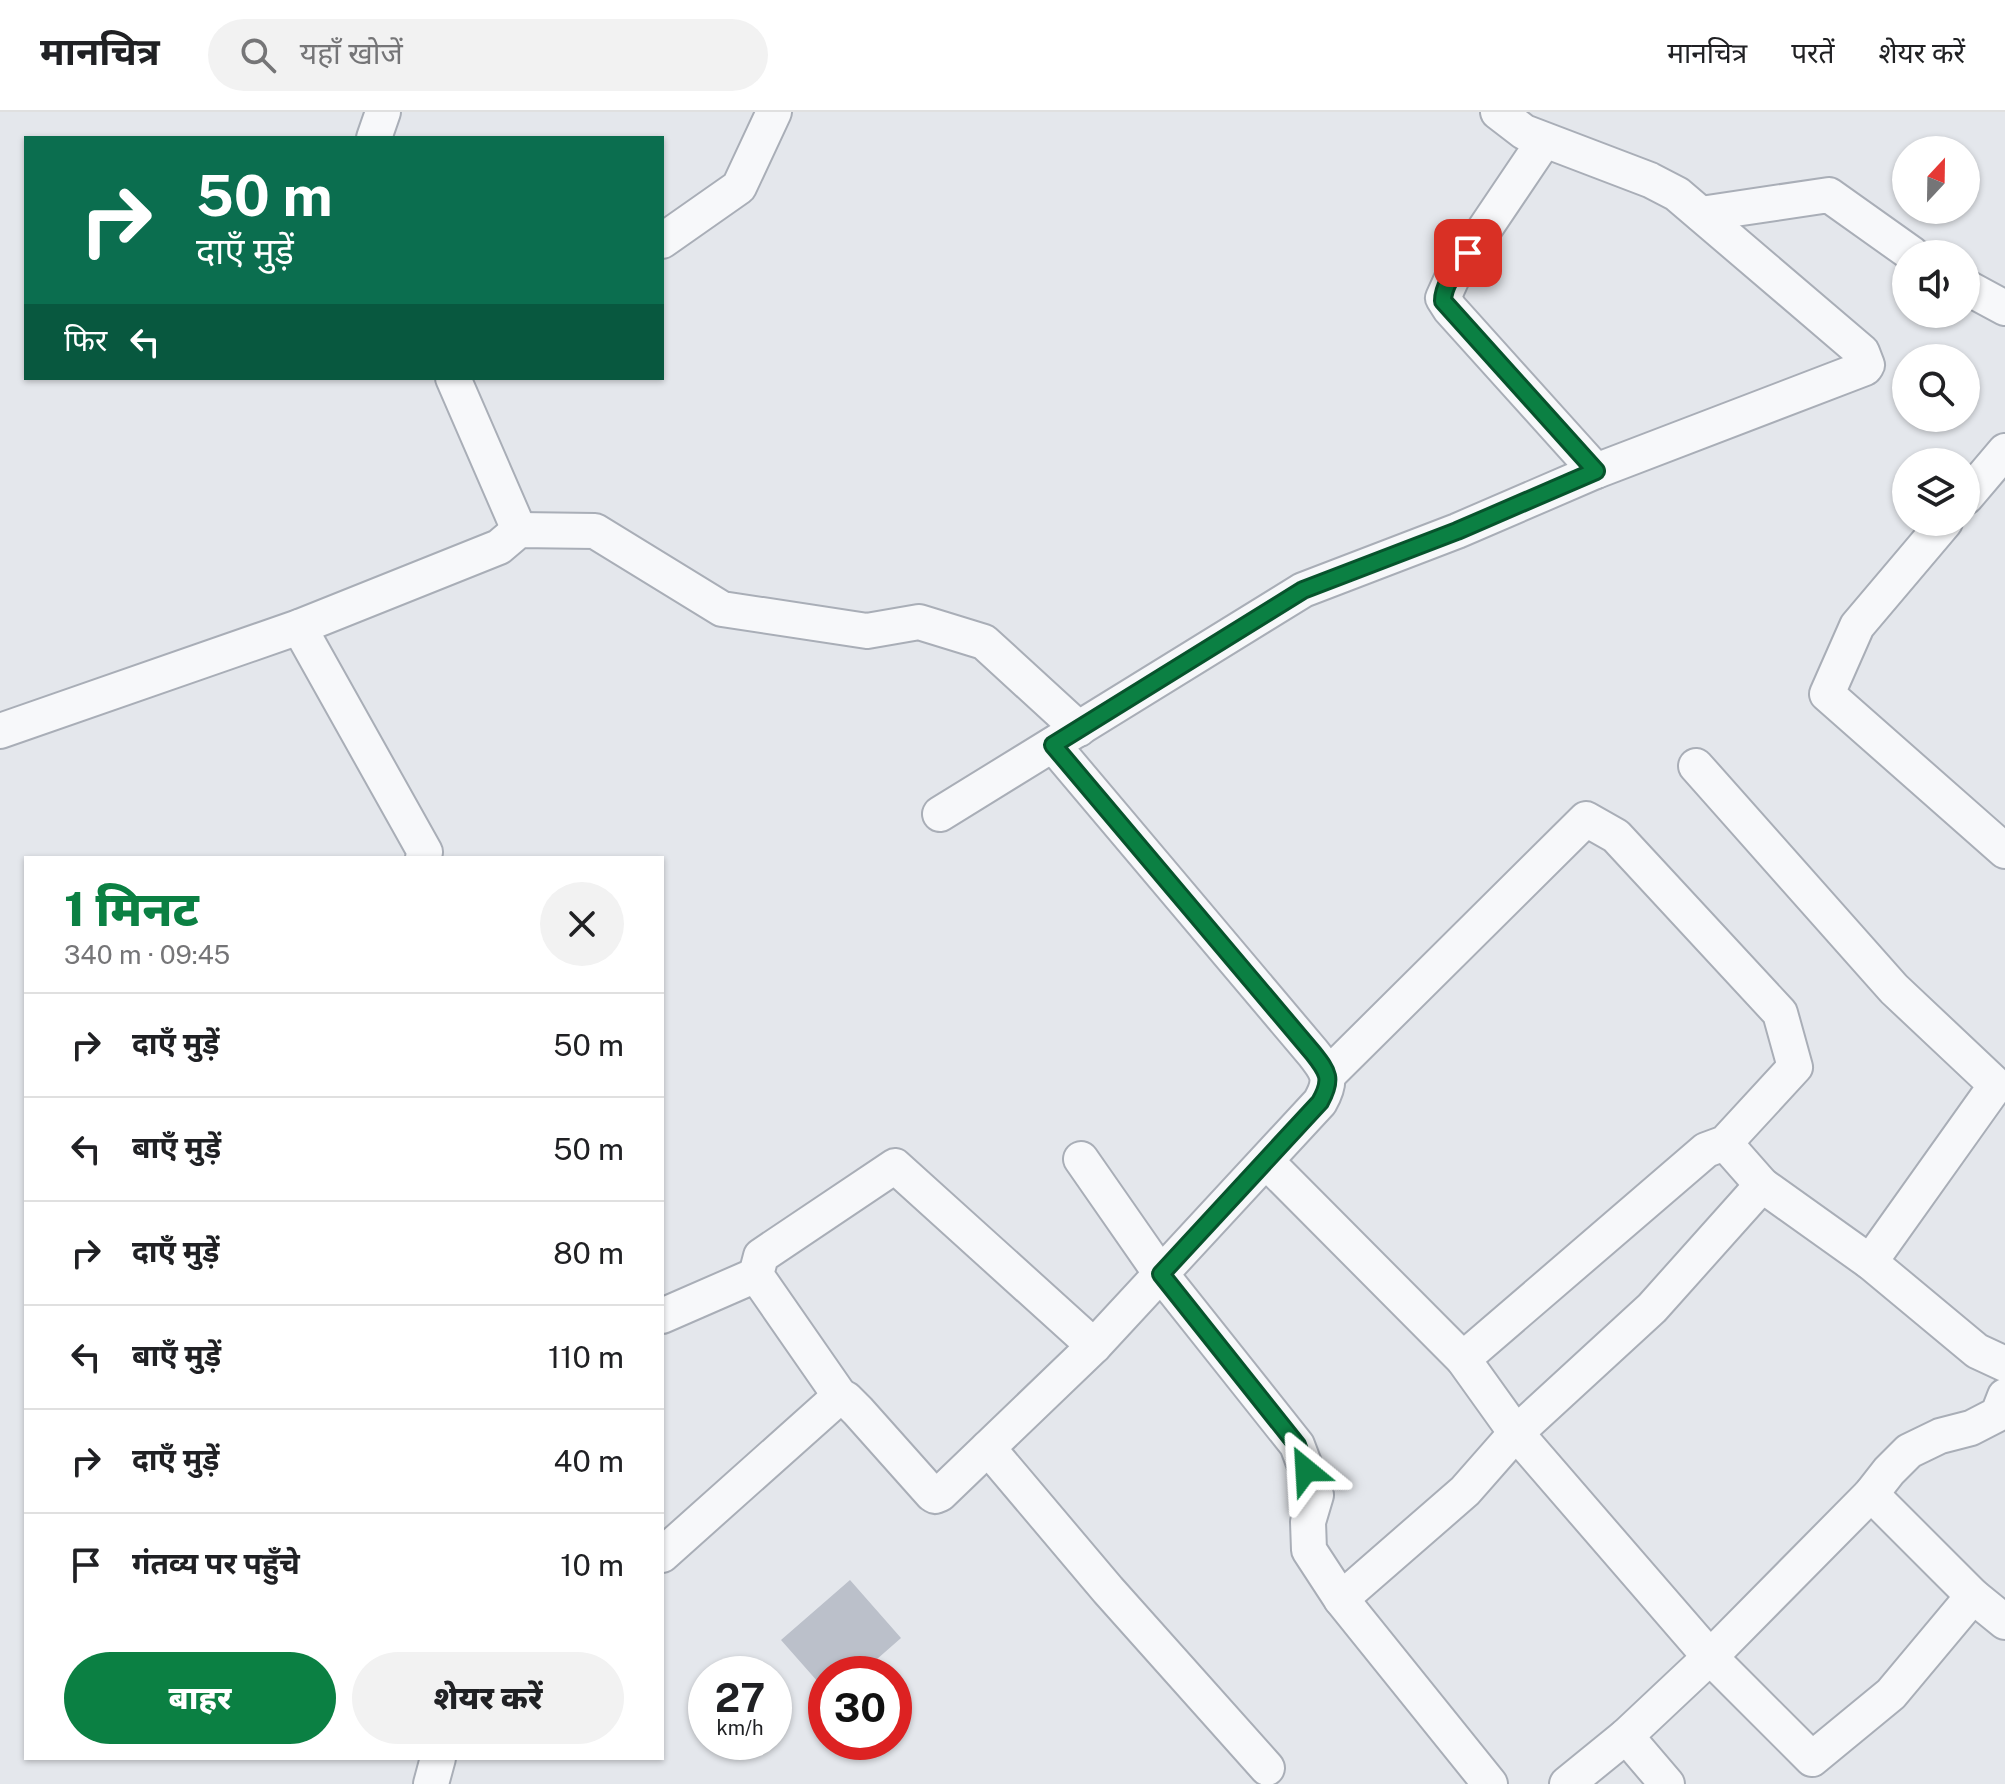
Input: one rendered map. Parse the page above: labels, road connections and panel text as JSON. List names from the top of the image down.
{
  "north": "top",
  "page": {
    "header": "मानचित्र",
    "search": "यहाँ खोजें",
    "nav": ["मानचित्र", "परतें", "शेयर करें"],
    "turn": ["50 m", "दाएँ मुड़ें"],
    "then": "फिर",
    "heading": ["1 मिनट", "340 m · 09:45"],
    "list": [
      {
        "name": "दाएँ मुड़ें",
        "value": "50 m"
      },
      {
        "name": "बाएँ मुड़ें",
        "value": "50 m"
      },
      {
        "name": "दाएँ मुड़ें",
        "value": "80 m"
      },
      {
        "name": "बाएँ मुड़ें",
        "value": "110 m"
      },
      {
        "name": "दाएँ मुड़ें",
        "value": "40 m"
      },
      {
        "name": "गंतव्य पर पहुँचे",
        "value": "10 m"
      }
    ],
    "buttons": ["बाहर", "शेयर करें"],
    "speed": "27 km/h",
    "limit": "30"
  }
}
